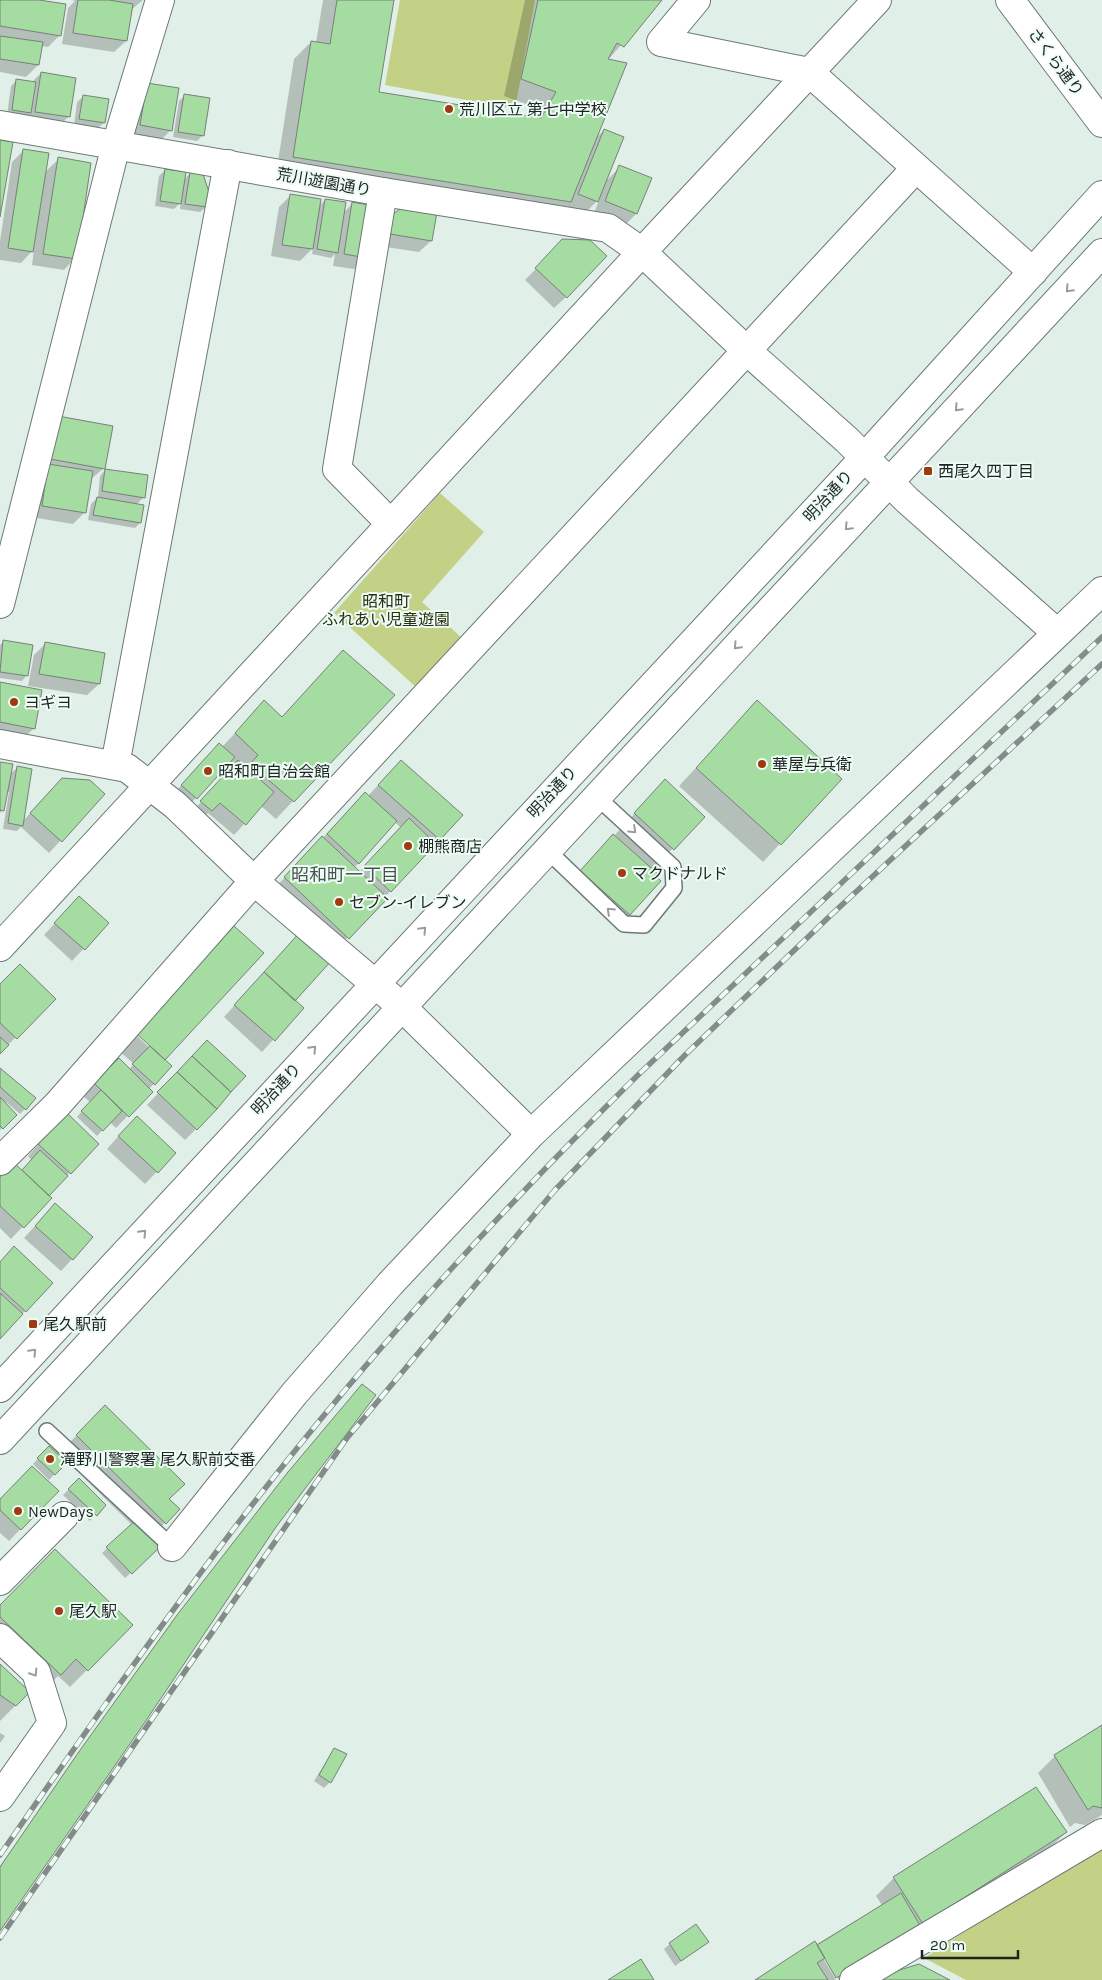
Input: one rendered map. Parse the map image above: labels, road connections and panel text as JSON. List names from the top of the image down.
{
  "streets": {
    "street": ["さくら通り", "荒川遊園通り", "明治通り"]
  },
  "crossings": [
    ["荒川遊園通り", "明治通り"]
  ],
  "districts": ["昭和町一丁目"],
  "parks": ["昭和町 ふれあい児童遊園"],
  "places": {
    "other": [
      "荒川区立 第七中学校",
      "ヨギヨ",
      "華屋与兵衛",
      "昭和町自治会館",
      "棚熊商店",
      "マクドナルド",
      "セブン-イレブン",
      "滝野川警察署 尾久駅前交番",
      "NewDays",
      "尾久駅"
    ],
    "transit": ["西尾久四丁目", "尾久駅前"]
  },
  "scale_bar": "20 m"
}
